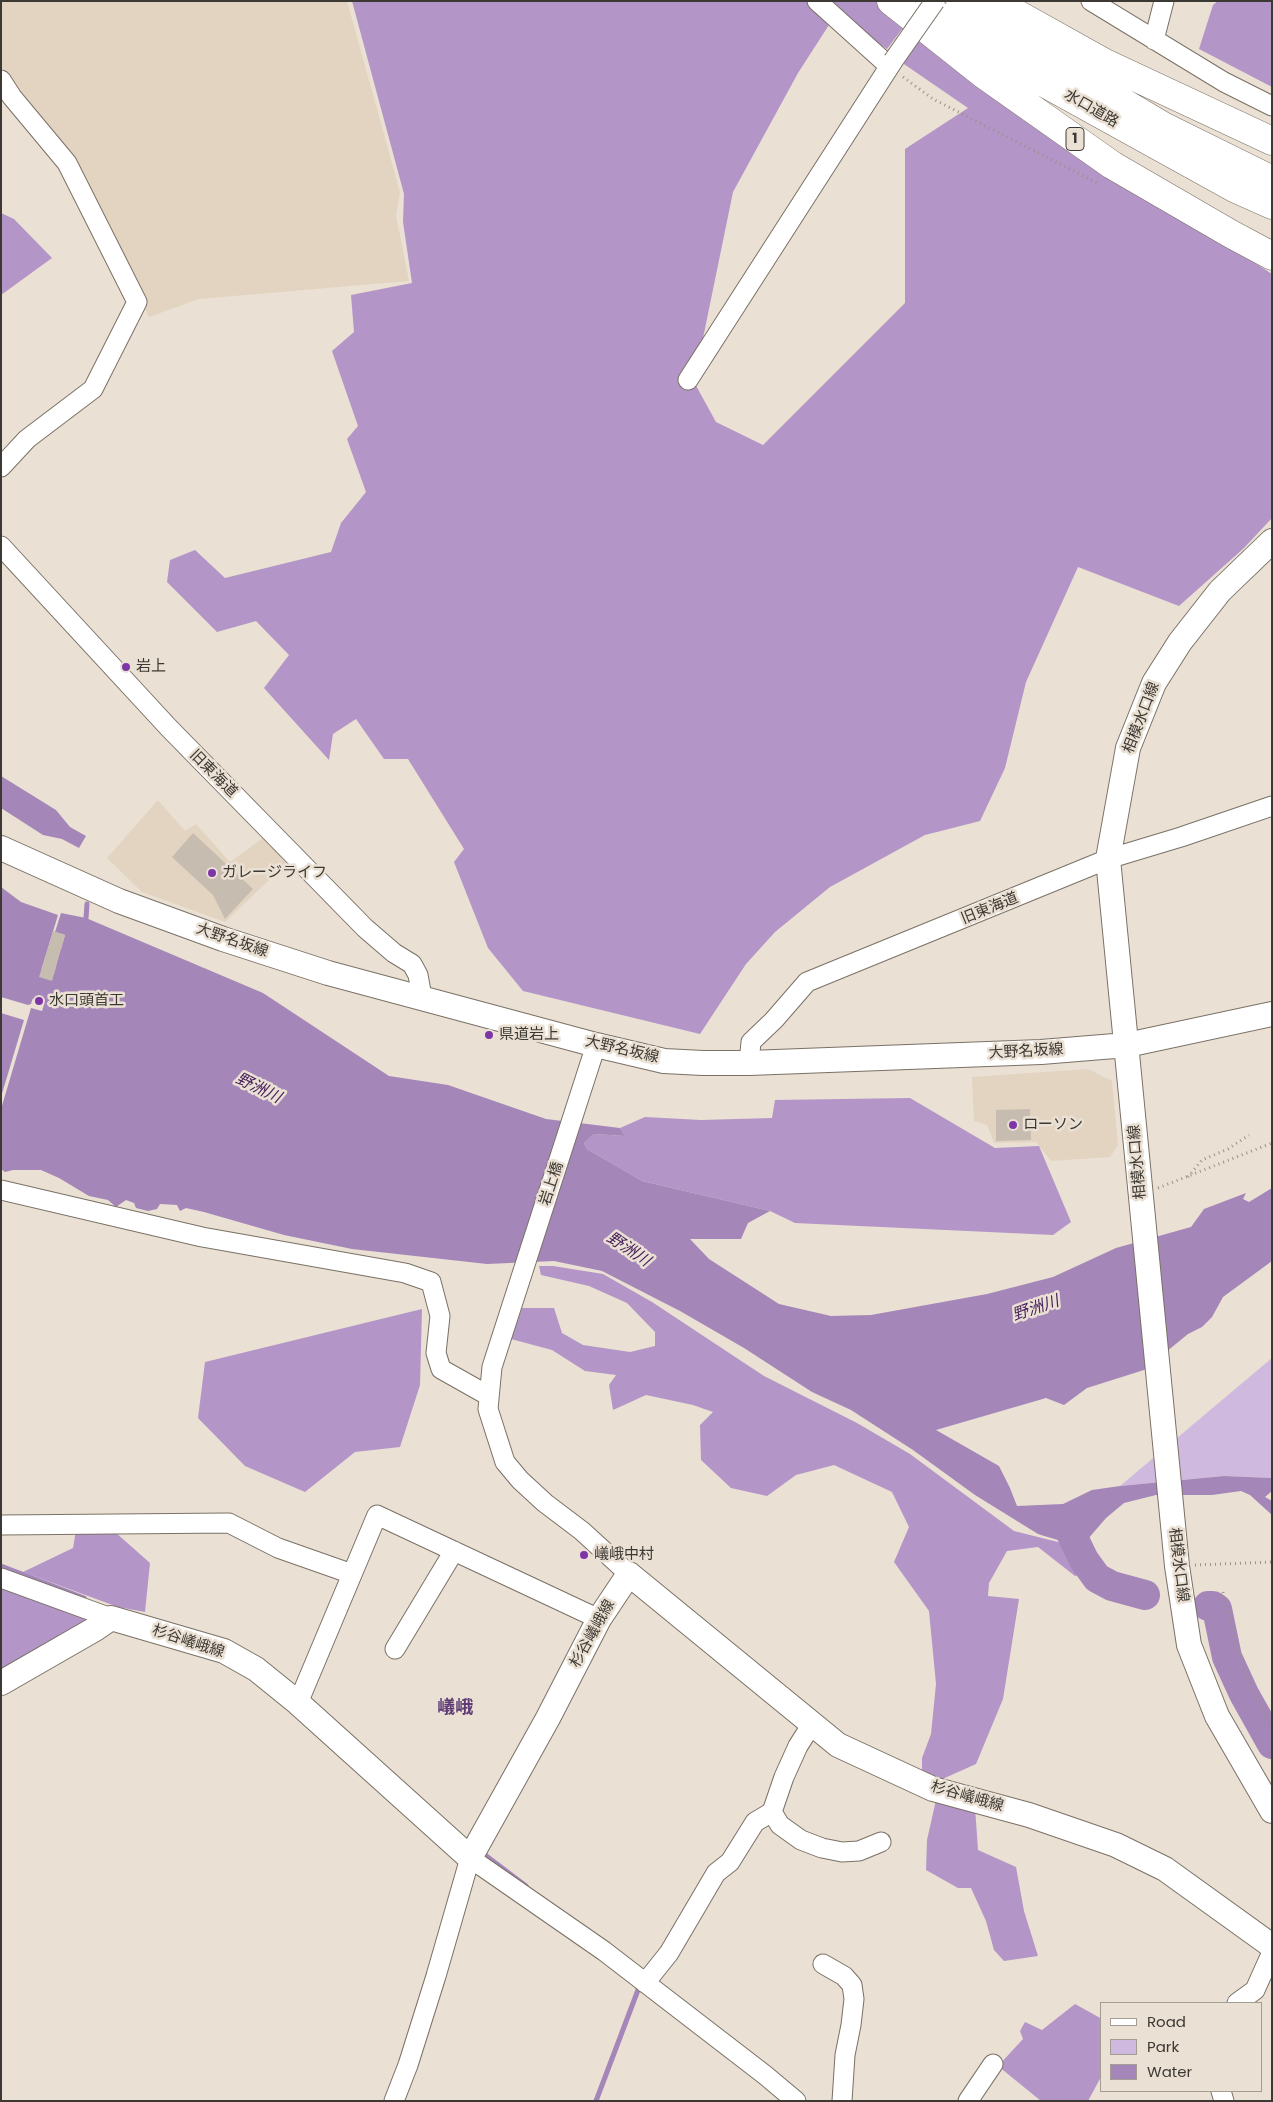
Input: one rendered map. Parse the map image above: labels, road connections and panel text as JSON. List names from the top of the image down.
{
  "streets": {
    "highway": ["水口道路", "1"],
    "main road": ["相模水口線", "大野名坂線", "杉谷嶬峨線"],
    "street": ["旧東海道", "岩上橋"]
  },
  "crossings": [
    ["相模水口線", "旧東海道"],
    ["相模水口線", "大野名坂線"],
    ["旧東海道", "大野名坂線"],
    ["大野名坂線", "岩上橋"],
    ["岩上橋", "杉谷嶬峨線"]
  ],
  "districts": ["嶬峨"],
  "water": ["野洲川"],
  "places": [
    "岩上",
    "ガレージライフ",
    "水口頭首工",
    "県道岩上",
    "ローソン",
    "嶬峨中村"
  ],
  "legend": ["Road", "Park", "Water"]
}
